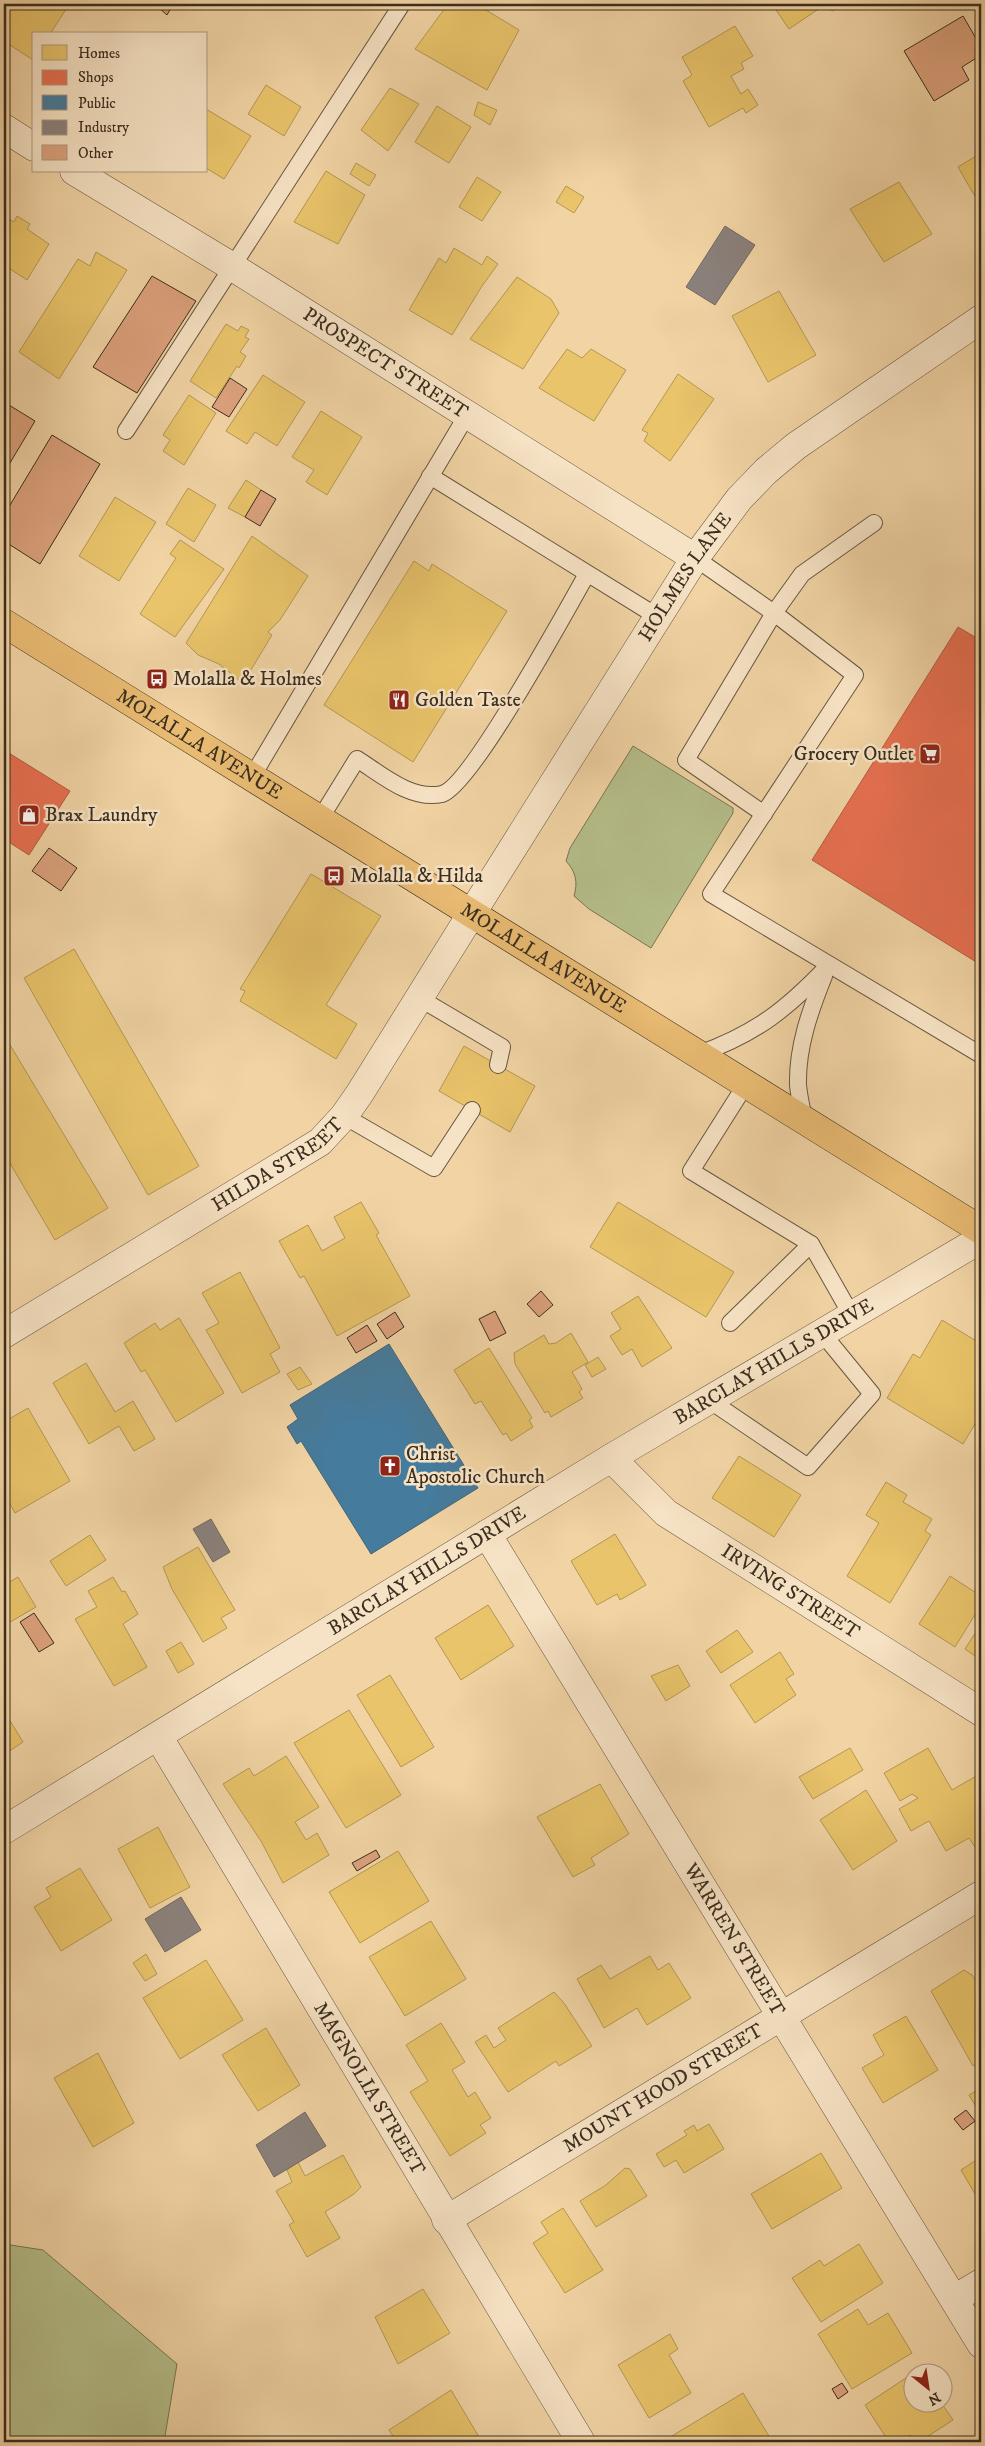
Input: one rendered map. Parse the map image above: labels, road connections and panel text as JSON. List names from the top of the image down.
{
  "streets": {
    "main road": ["MOLALLA AVENUE"],
    "street": [
      "PROSPECT STREET",
      "HOLMES LANE",
      "HILDA STREET",
      "BARCLAY HILLS DRIVE",
      "IRVING STREET",
      "WARREN STREET",
      "MOUNT HOOD STREET",
      "MAGNOLIA STREET"
    ]
  },
  "crossings": [
    ["PROSPECT STREET", "HOLMES LANE"],
    ["HOLMES LANE", "MOLALLA AVENUE"],
    ["HOLMES LANE", "HILDA STREET"],
    ["MOLALLA AVENUE", "HILDA STREET"],
    ["BARCLAY HILLS DRIVE", "IRVING STREET"],
    ["BARCLAY HILLS DRIVE", "WARREN STREET"],
    ["BARCLAY HILLS DRIVE", "MAGNOLIA STREET"],
    ["WARREN STREET", "MOUNT HOOD STREET"],
    ["MOUNT HOOD STREET", "MAGNOLIA STREET"]
  ],
  "places": {
    "bus stop": ["Molalla & Holmes", "Molalla & Hilda"],
    "restaurant": ["Golden Taste"],
    "supermarket": ["Grocery Outlet"],
    "shop": ["Brax Laundry"],
    "church": ["Christ Apostolic Church"]
  },
  "legend": [
    "Homes",
    "Shops",
    "Public",
    "Industry",
    "Other"
  ],
  "north": "bottom right"
}
